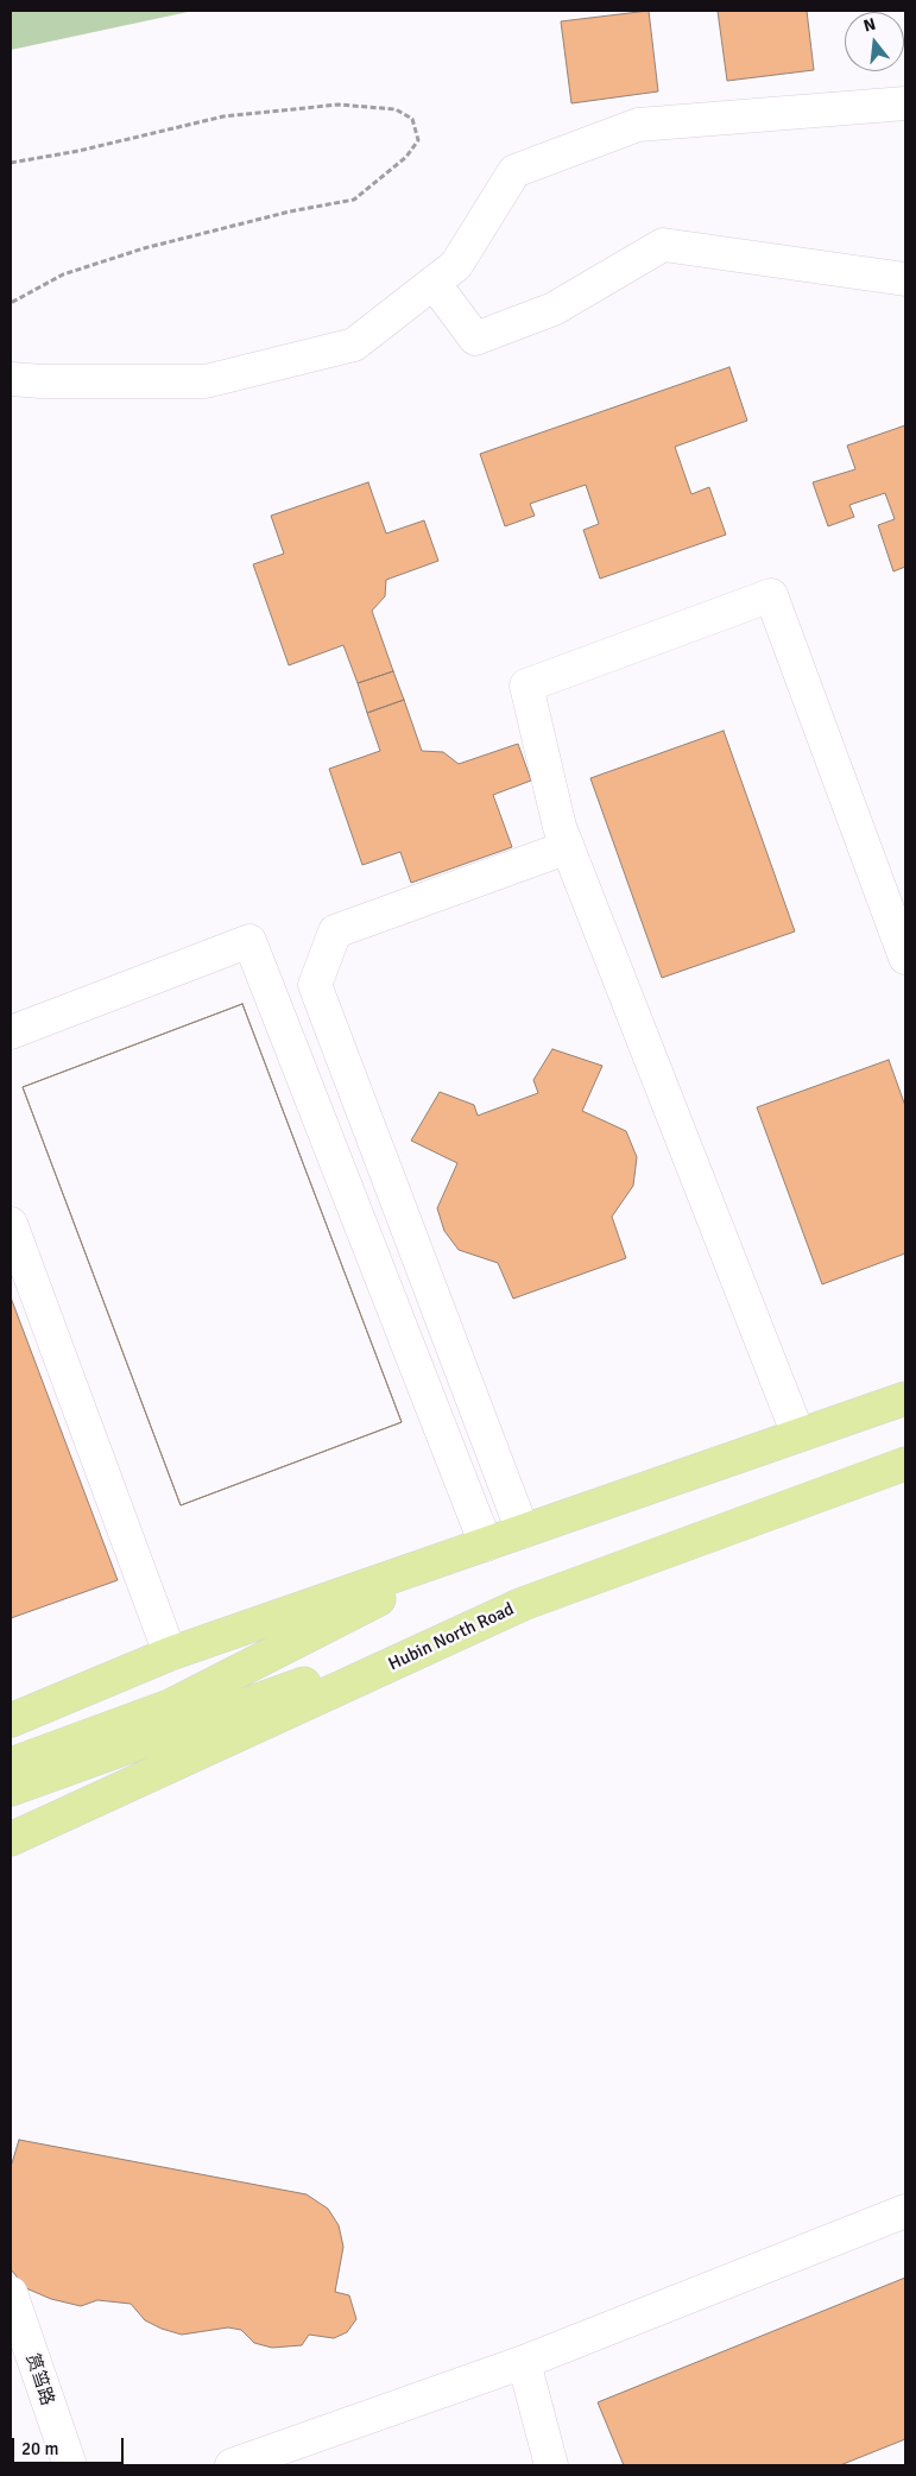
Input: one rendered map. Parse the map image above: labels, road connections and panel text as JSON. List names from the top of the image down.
{
  "streets": {
    "main road": ["Hubin North Road"],
    "street": ["筼筜路"]
  },
  "scale_bar": "20 m",
  "north": "top"
}
